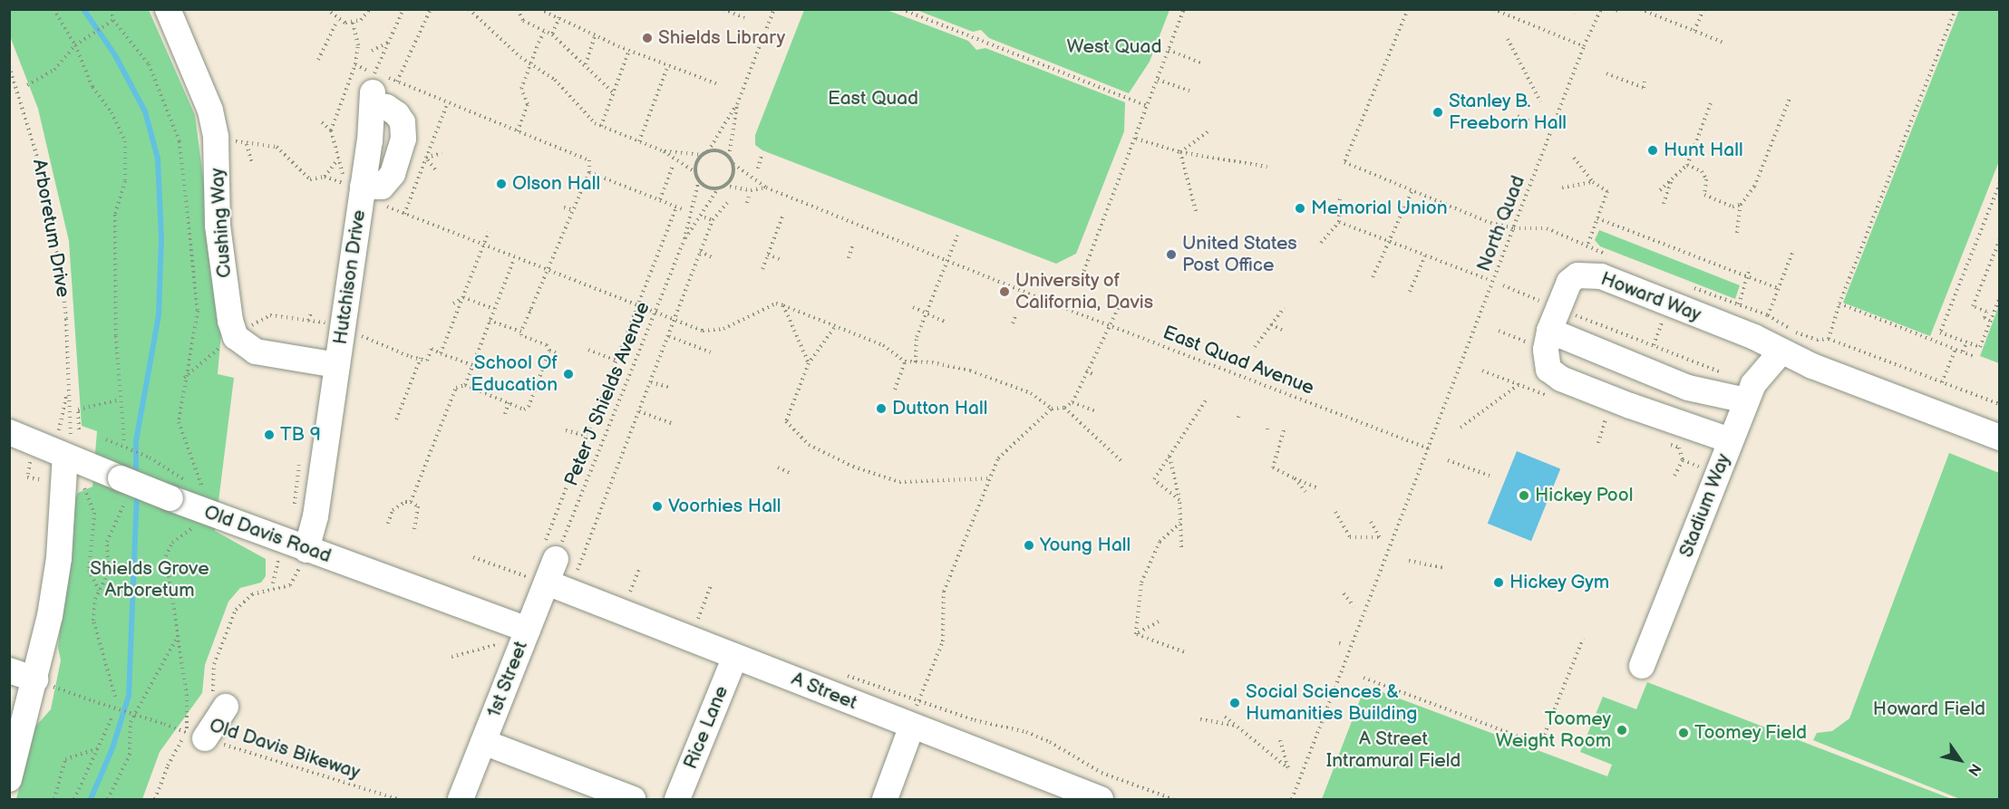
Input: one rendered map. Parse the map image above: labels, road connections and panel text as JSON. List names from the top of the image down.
{
  "streets": {
    "street": [
      "Cushing Way",
      "Hutchison Drive",
      "Howard Way",
      "Stadium Way",
      "Old Davis Road",
      "1st Street",
      "A Street",
      "Rice Lane"
    ],
    "path": [
      "North Quad",
      "Arboretum Drive",
      "East Quad Avenue",
      "Peter J Shields Avenue",
      "Old Davis Bikeway"
    ]
  },
  "crossings": [
    ["Cushing Way", "Hutchison Drive"],
    ["North Quad", "East Quad Avenue"],
    ["Hutchison Drive", "Old Davis Road"],
    ["Howard Way", "Stadium Way"],
    ["East Quad Avenue", "Peter J Shields Avenue"],
    ["Peter J Shields Avenue", "1st Street"],
    ["Peter J Shields Avenue", "A Street"],
    ["Old Davis Road", "1st Street"],
    ["1st Street", "A Street"],
    ["A Street", "Rice Lane"]
  ],
  "parks": [
    "West Quad",
    "East Quad",
    "Shields Grove Arboretum",
    "Howard Field",
    "A Street Intramural Field"
  ],
  "places": [
    "Shields Library",
    "Stanley B. Freeborn Hall",
    "Hunt Hall",
    "Olson Hall",
    "Memorial Union",
    "United States Post Office",
    "University of California, Davis",
    "School Of Education",
    "Dutton Hall",
    "TB 9",
    "Hickey Pool",
    "Voorhies Hall",
    "Young Hall",
    "Hickey Gym",
    "Social Sciences & Humanities Building",
    "Toomey Weight Room",
    "Toomey Field"
  ],
  "north": "bottom right"
}
